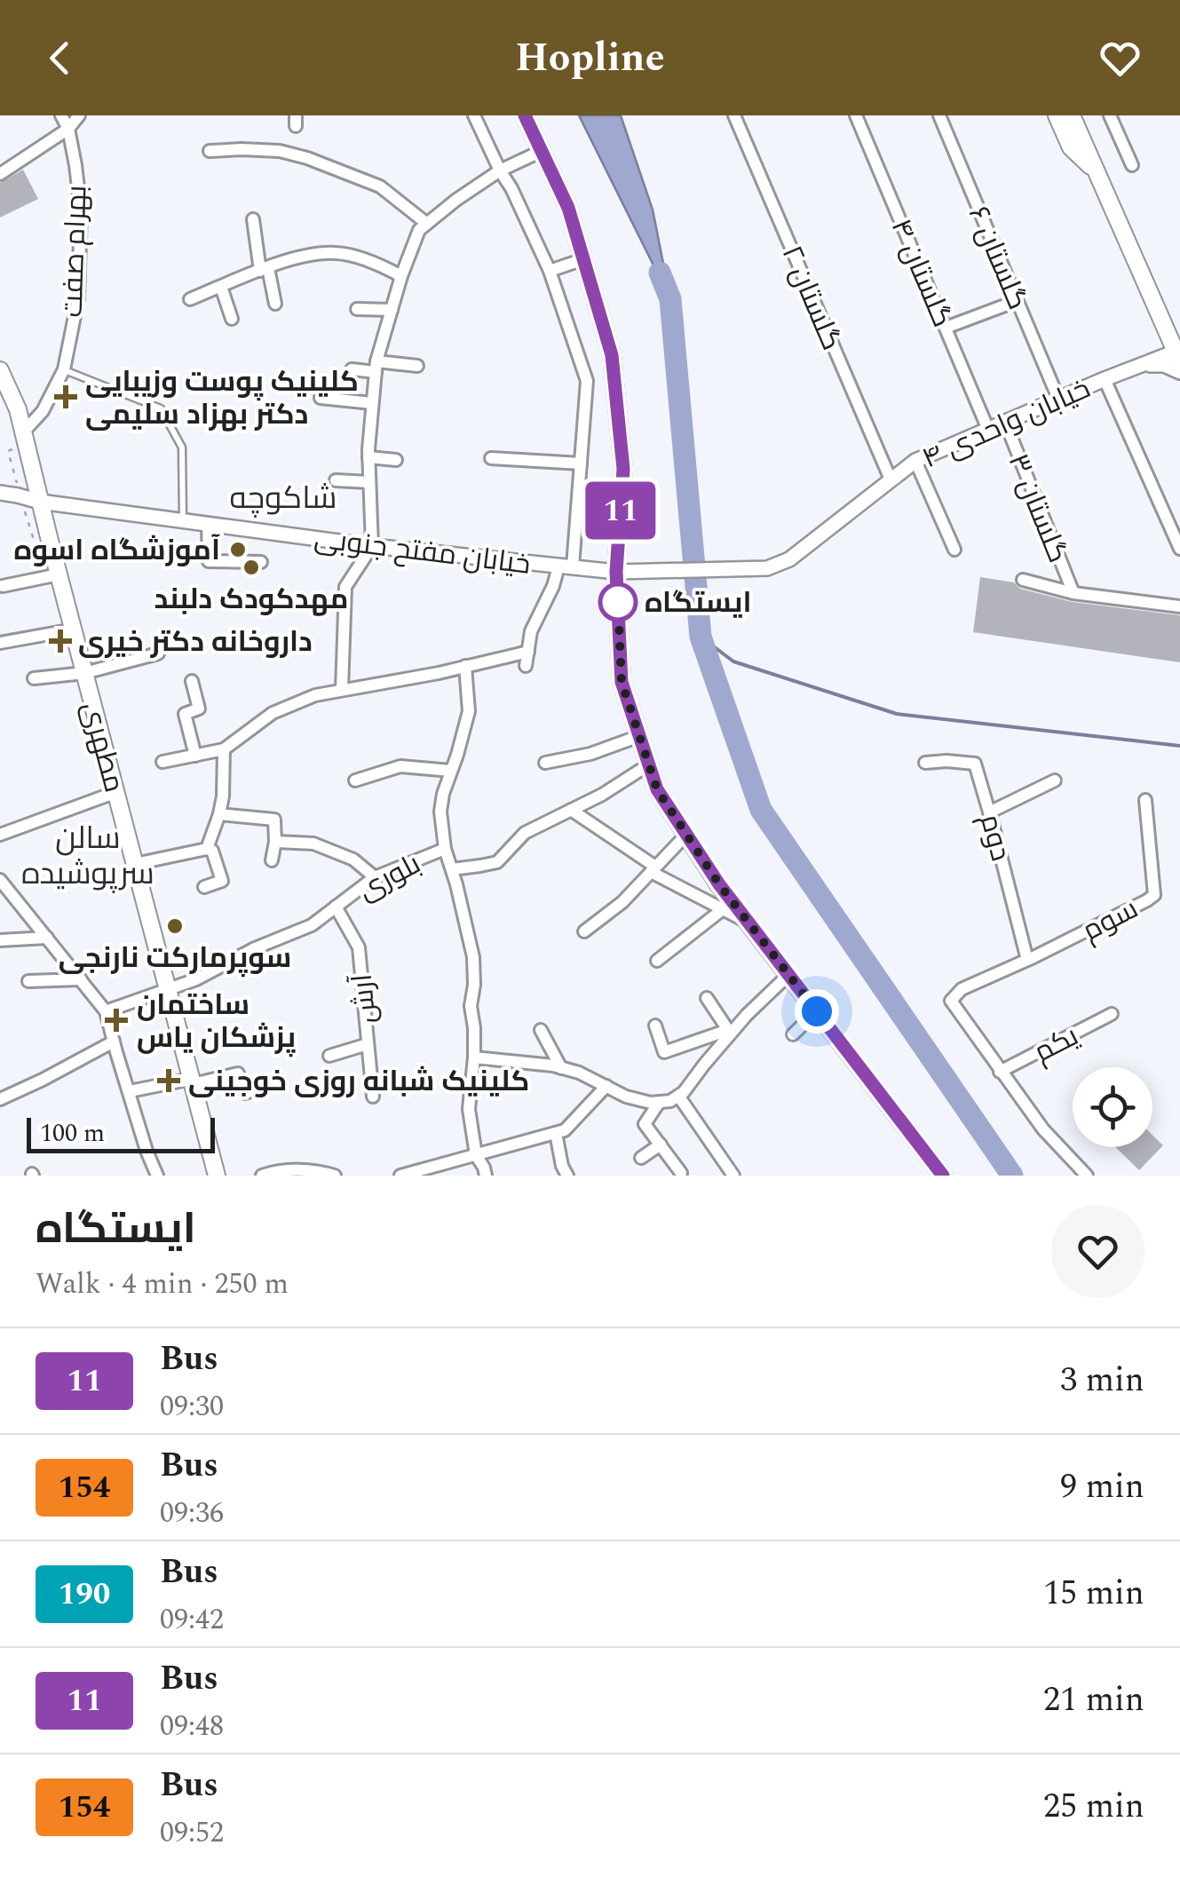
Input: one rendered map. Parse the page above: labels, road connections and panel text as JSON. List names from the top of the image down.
{
  "streets": {
    "main road": ["مطهری"],
    "street": [
      "بهرام صفت",
      "گلستان ۶",
      "گلستان ۴",
      "گلستان ۲",
      "خیابان واحدی ۴",
      "گلستان ۳",
      "خیابان مفتح جنوبی",
      "دوم",
      "بلوری",
      "سوم",
      "آرش",
      "یکم"
    ]
  },
  "crossings": [
    ["بهرام صفت", "مطهری"],
    ["گلستان ۶", "خیابان واحدی ۴"],
    ["گلستان ۴", "خیابان واحدی ۴"],
    ["گلستان ۲", "خیابان واحدی ۴"],
    ["خیابان واحدی ۴", "گلستان ۳"],
    ["خیابان واحدی ۴", "خیابان مفتح جنوبی"],
    ["خیابان مفتح جنوبی", "مطهری"],
    ["مطهری", "بلوری"],
    ["دوم", "سوم"],
    ["بلوری", "آرش"]
  ],
  "districts": ["شاکوچه", "سالن سرپوشیده"],
  "places": {
    "health": [
      "کلینیک پوست وزیبایی دکتر بهزاد سلیمی",
      "داروخانه دکتر خیری",
      "ساختمان پزشکان یاس",
      "کلینیک شبانه روزی خوجینی"
    ],
    "other": [
      "آموزشگاه اسوه",
      "مهدکودک دلبند",
      "ایستگاه",
      "سوپرمارکت نارنجی"
    ]
  },
  "lines": ["bus line 11"],
  "scale_bar": "100 m",
  "page": {
    "header": "Hopline",
    "on_map": "11",
    "scale": "100 m",
    "heading": ["ایستگاه", "Walk · 4 min · 250 m"],
    "list": [
      {
        "mark": "11",
        "name": "Bus",
        "note": "09:30",
        "value": "3 min"
      },
      {
        "mark": "154",
        "name": "Bus",
        "note": "09:36",
        "value": "9 min"
      },
      {
        "mark": "190",
        "name": "Bus",
        "note": "09:42",
        "value": "15 min"
      },
      {
        "mark": "11",
        "name": "Bus",
        "note": "09:48",
        "value": "21 min"
      },
      {
        "mark": "154",
        "name": "Bus",
        "note": "09:52",
        "value": "25 min"
      }
    ]
  }
}
